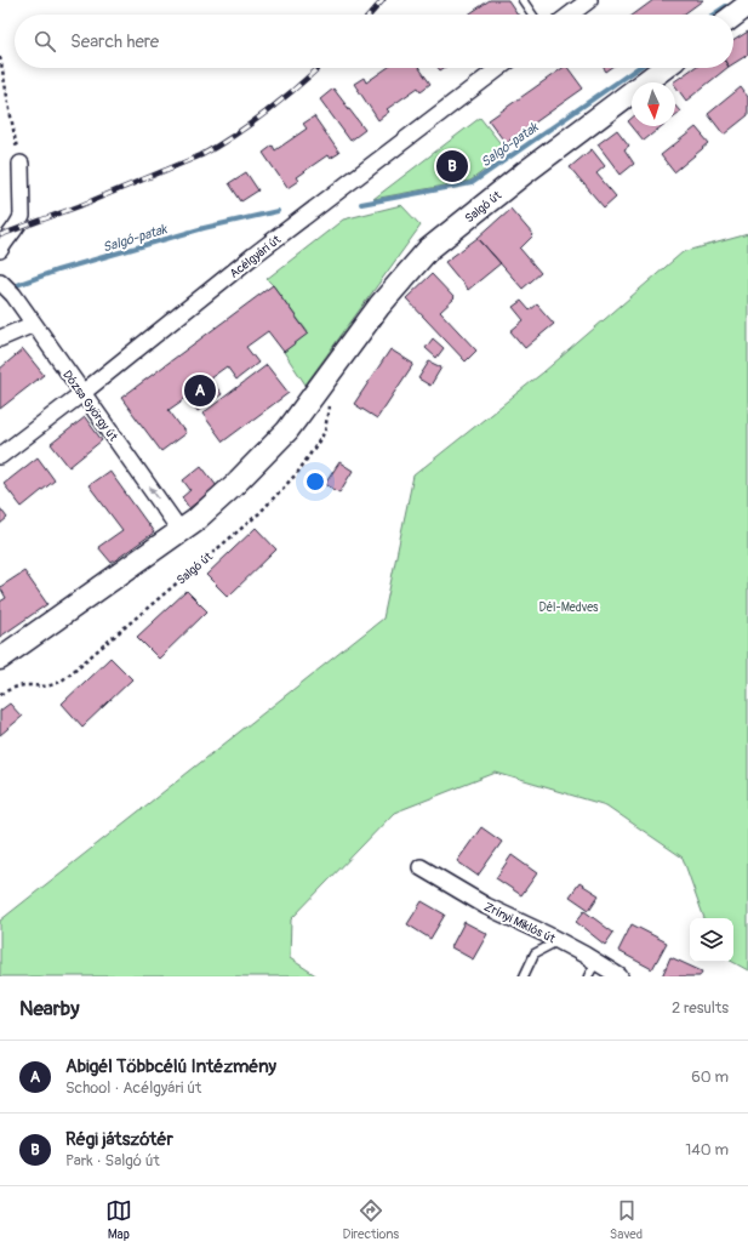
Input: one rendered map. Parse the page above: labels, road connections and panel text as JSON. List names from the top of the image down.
{
  "streets": {
    "main road": ["Salgó út"],
    "street": ["Acélgyári út", "Dózsa György út", "Zrínyi Miklós út"]
  },
  "crossings": [
    ["Salgó út", "Dózsa György út"],
    ["Acélgyári út", "Dózsa György út"]
  ],
  "one_way": ["Dózsa György út"],
  "water": ["Salgó-patak"],
  "parks": ["Dél-Medves"],
  "north": "bottom",
  "page": {
    "search": "Search here",
    "pins": ["B", "A"],
    "heading": ["Nearby", "2 results"],
    "list": [
      {
        "mark": "A",
        "name": "Abigél Többcélú Intézmény",
        "note": "School · Acélgyári út",
        "value": "60 m"
      },
      {
        "mark": "B",
        "name": "Régi játszótér",
        "note": "Park · Salgó út",
        "value": "140 m"
      }
    ],
    "nav": ["Map", "Directions", "Saved"]
  }
}
